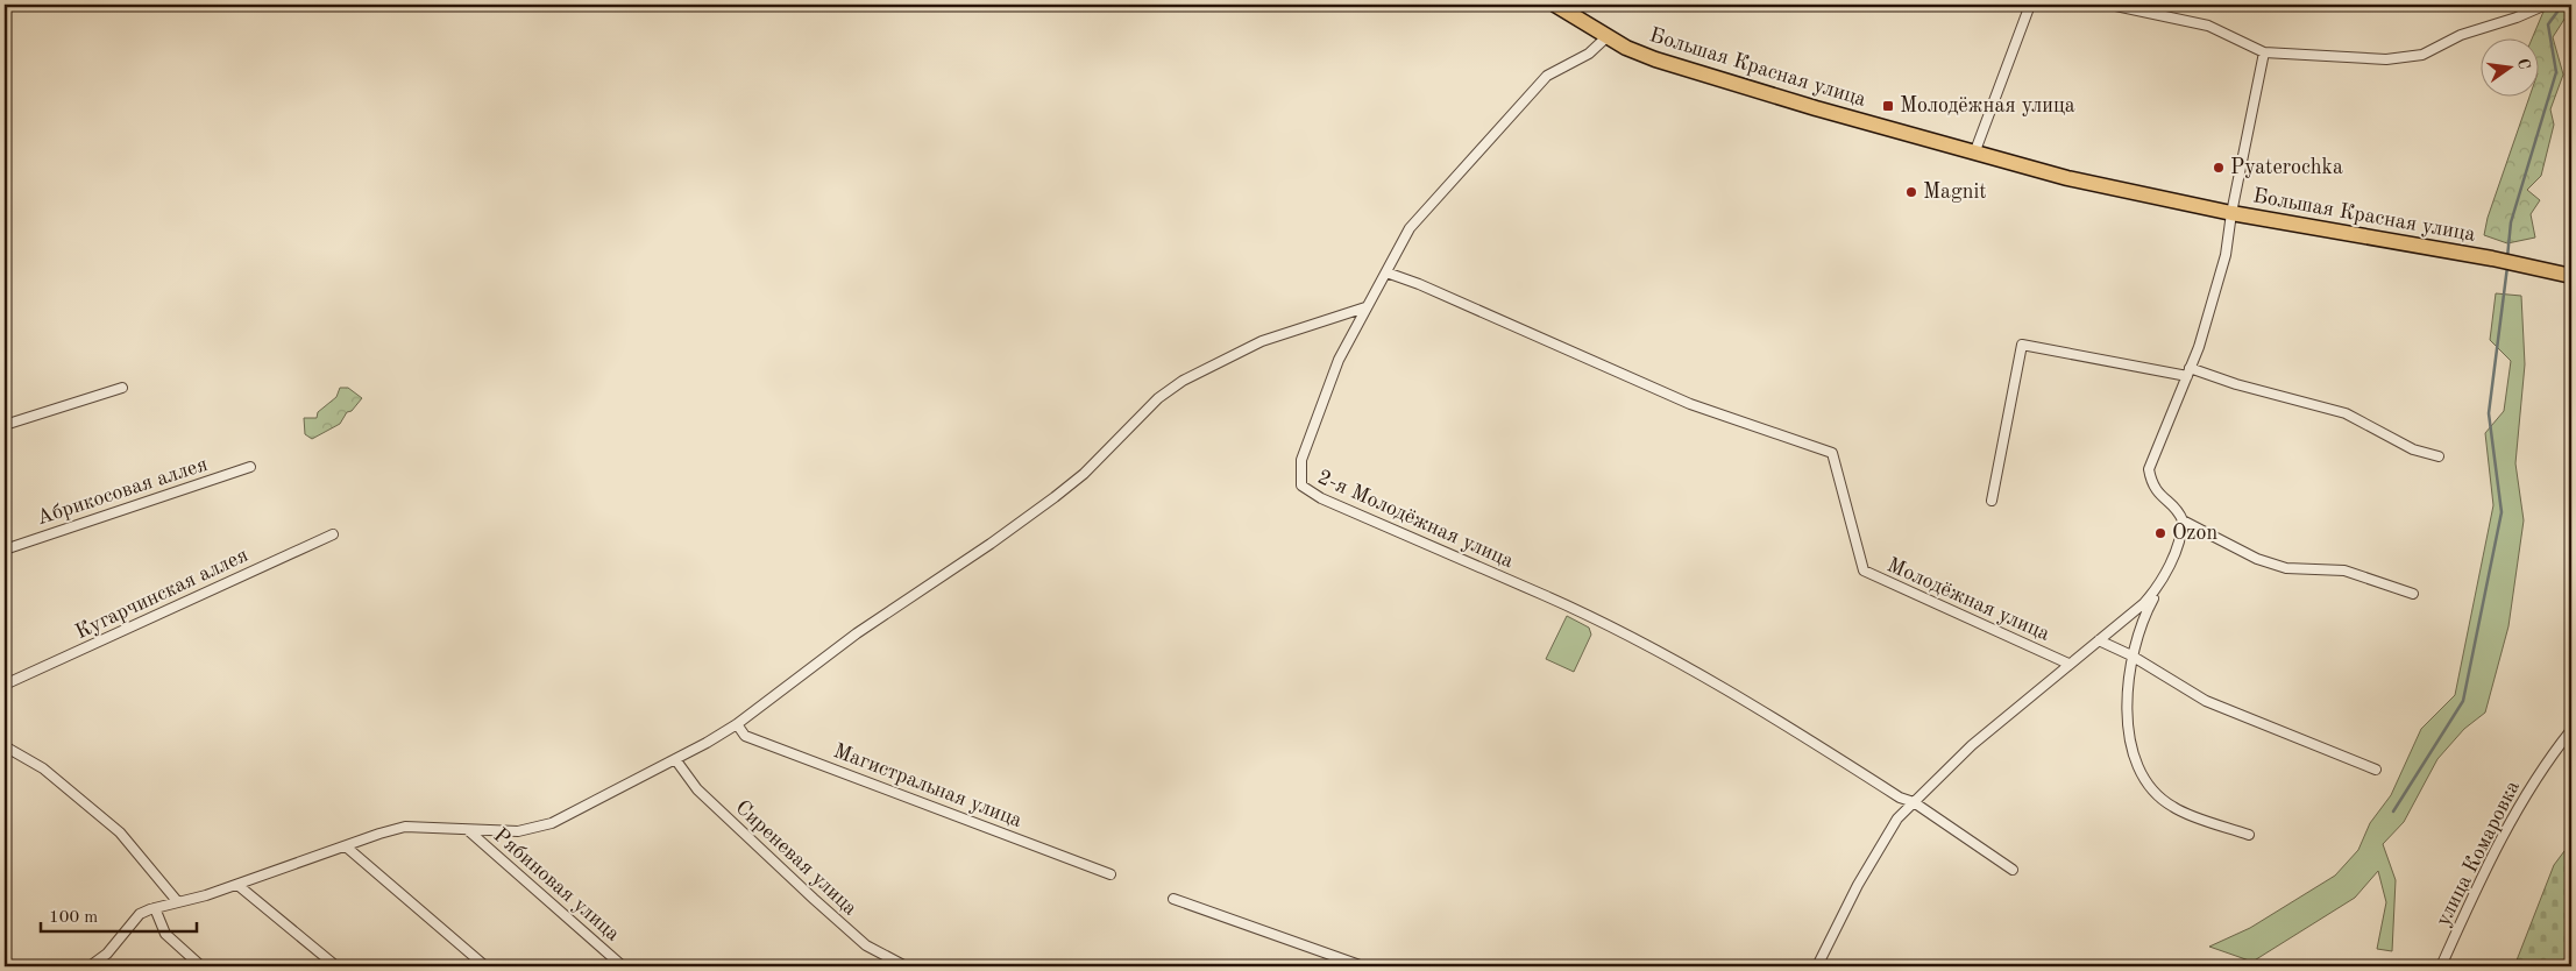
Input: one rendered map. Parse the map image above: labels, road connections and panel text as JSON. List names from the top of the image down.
{
  "streets": {
    "main road": ["Большая Красная улица"],
    "street": [
      "Абрикосовая аллея",
      "2-я Молодёжная улица",
      "Кугарчинская аллея",
      "Молодёжная улица",
      "Магистральная улица",
      "улица Комаровка",
      "Сиреневая улица",
      "Рябиновая улица"
    ]
  },
  "crossings": [
    ["Большая Красная улица", "2-я Молодёжная улица"],
    ["2-я Молодёжная улица", "Молодёжная улица"]
  ],
  "places": {
    "transit": ["Молодёжная улица"],
    "other": ["Pyaterochka", "Magnit", "Ozon"]
  },
  "scale_bar": "100 m",
  "north": "right"
}
